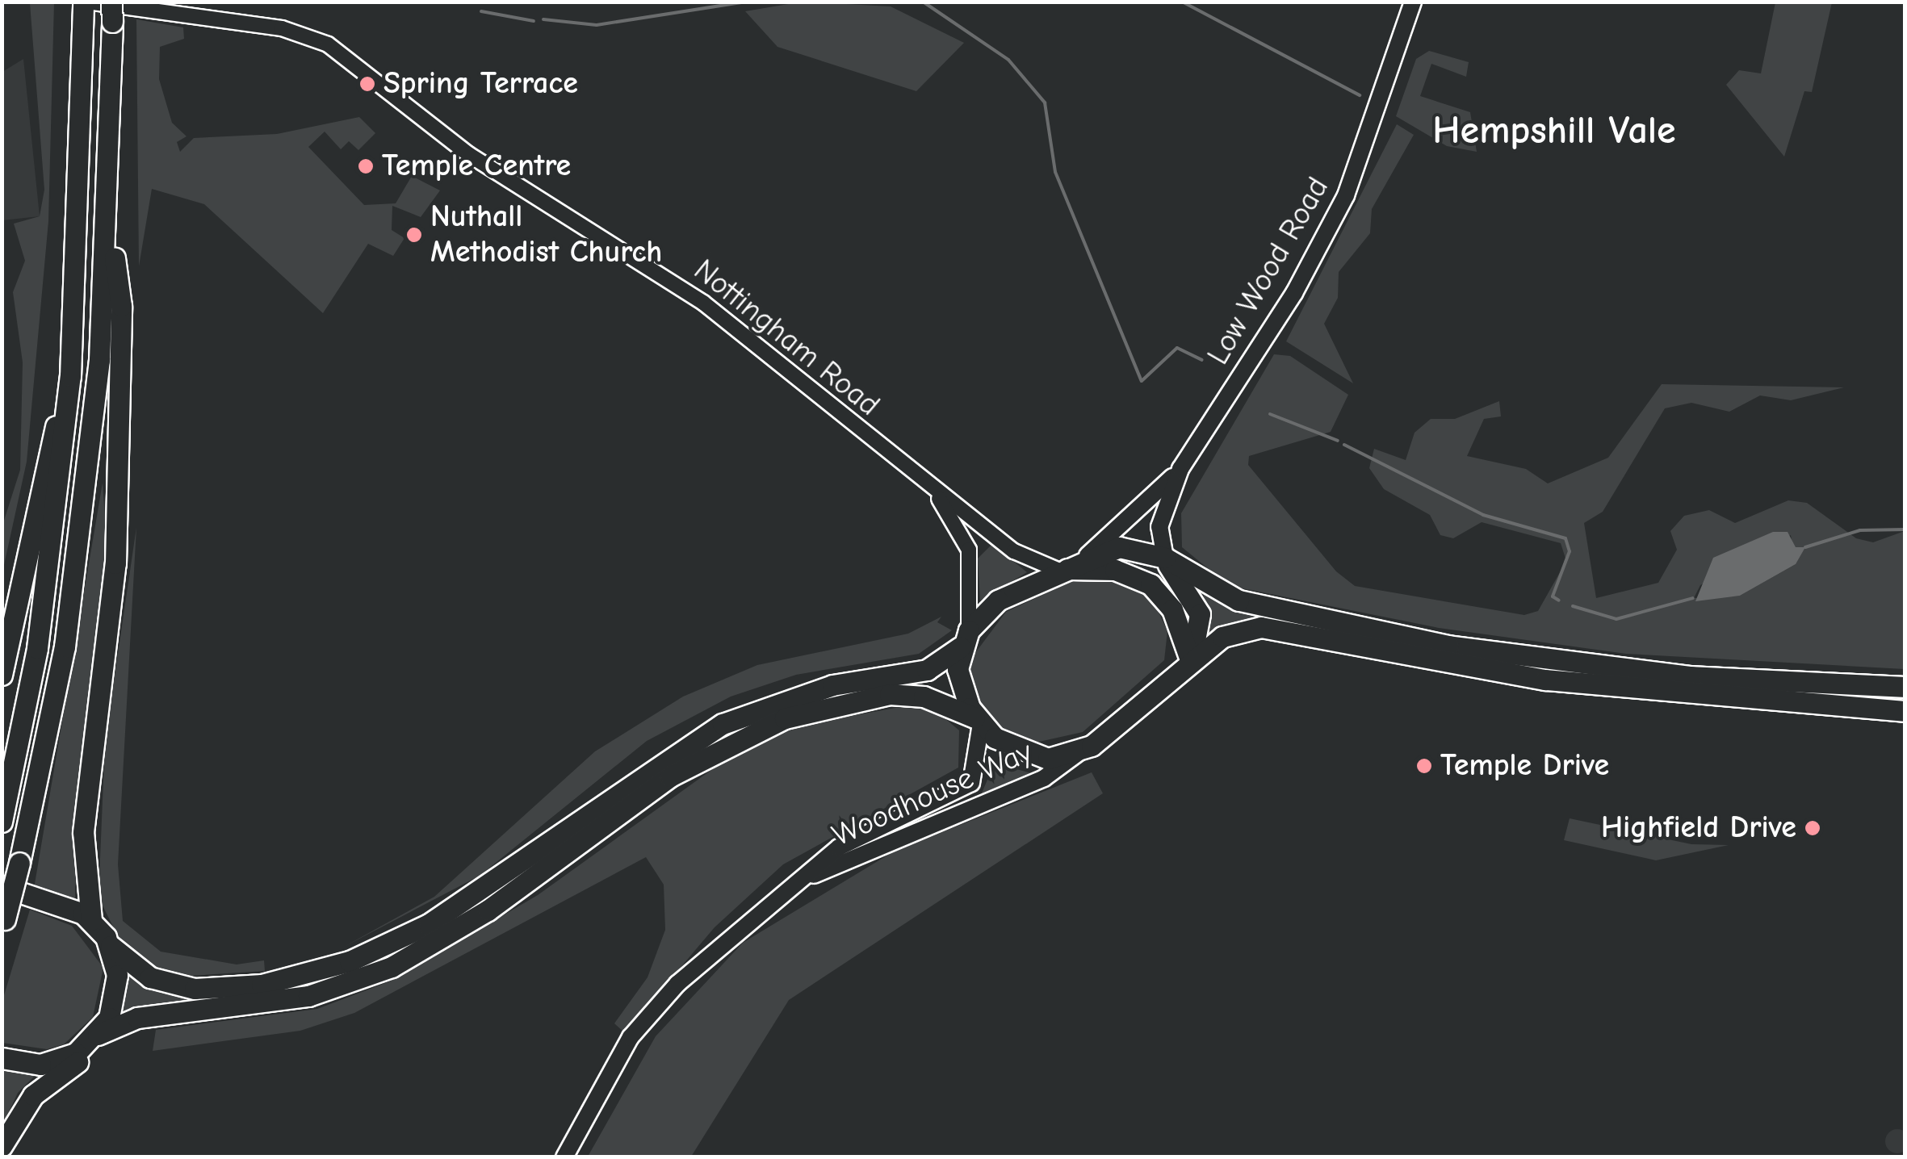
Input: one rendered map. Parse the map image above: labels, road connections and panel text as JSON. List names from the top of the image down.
{
  "streets": {
    "main road": ["Low Wood Road", "Nottingham Road", "Woodhouse Way"]
  },
  "crossings": [
    ["Nottingham Road", "Woodhouse Way"]
  ],
  "districts": ["Hempshill Vale"],
  "places": [
    "Spring Terrace",
    "Temple Centre",
    "Nuthall Methodist Church",
    "Temple Drive",
    "Highfield Drive"
  ]
}
